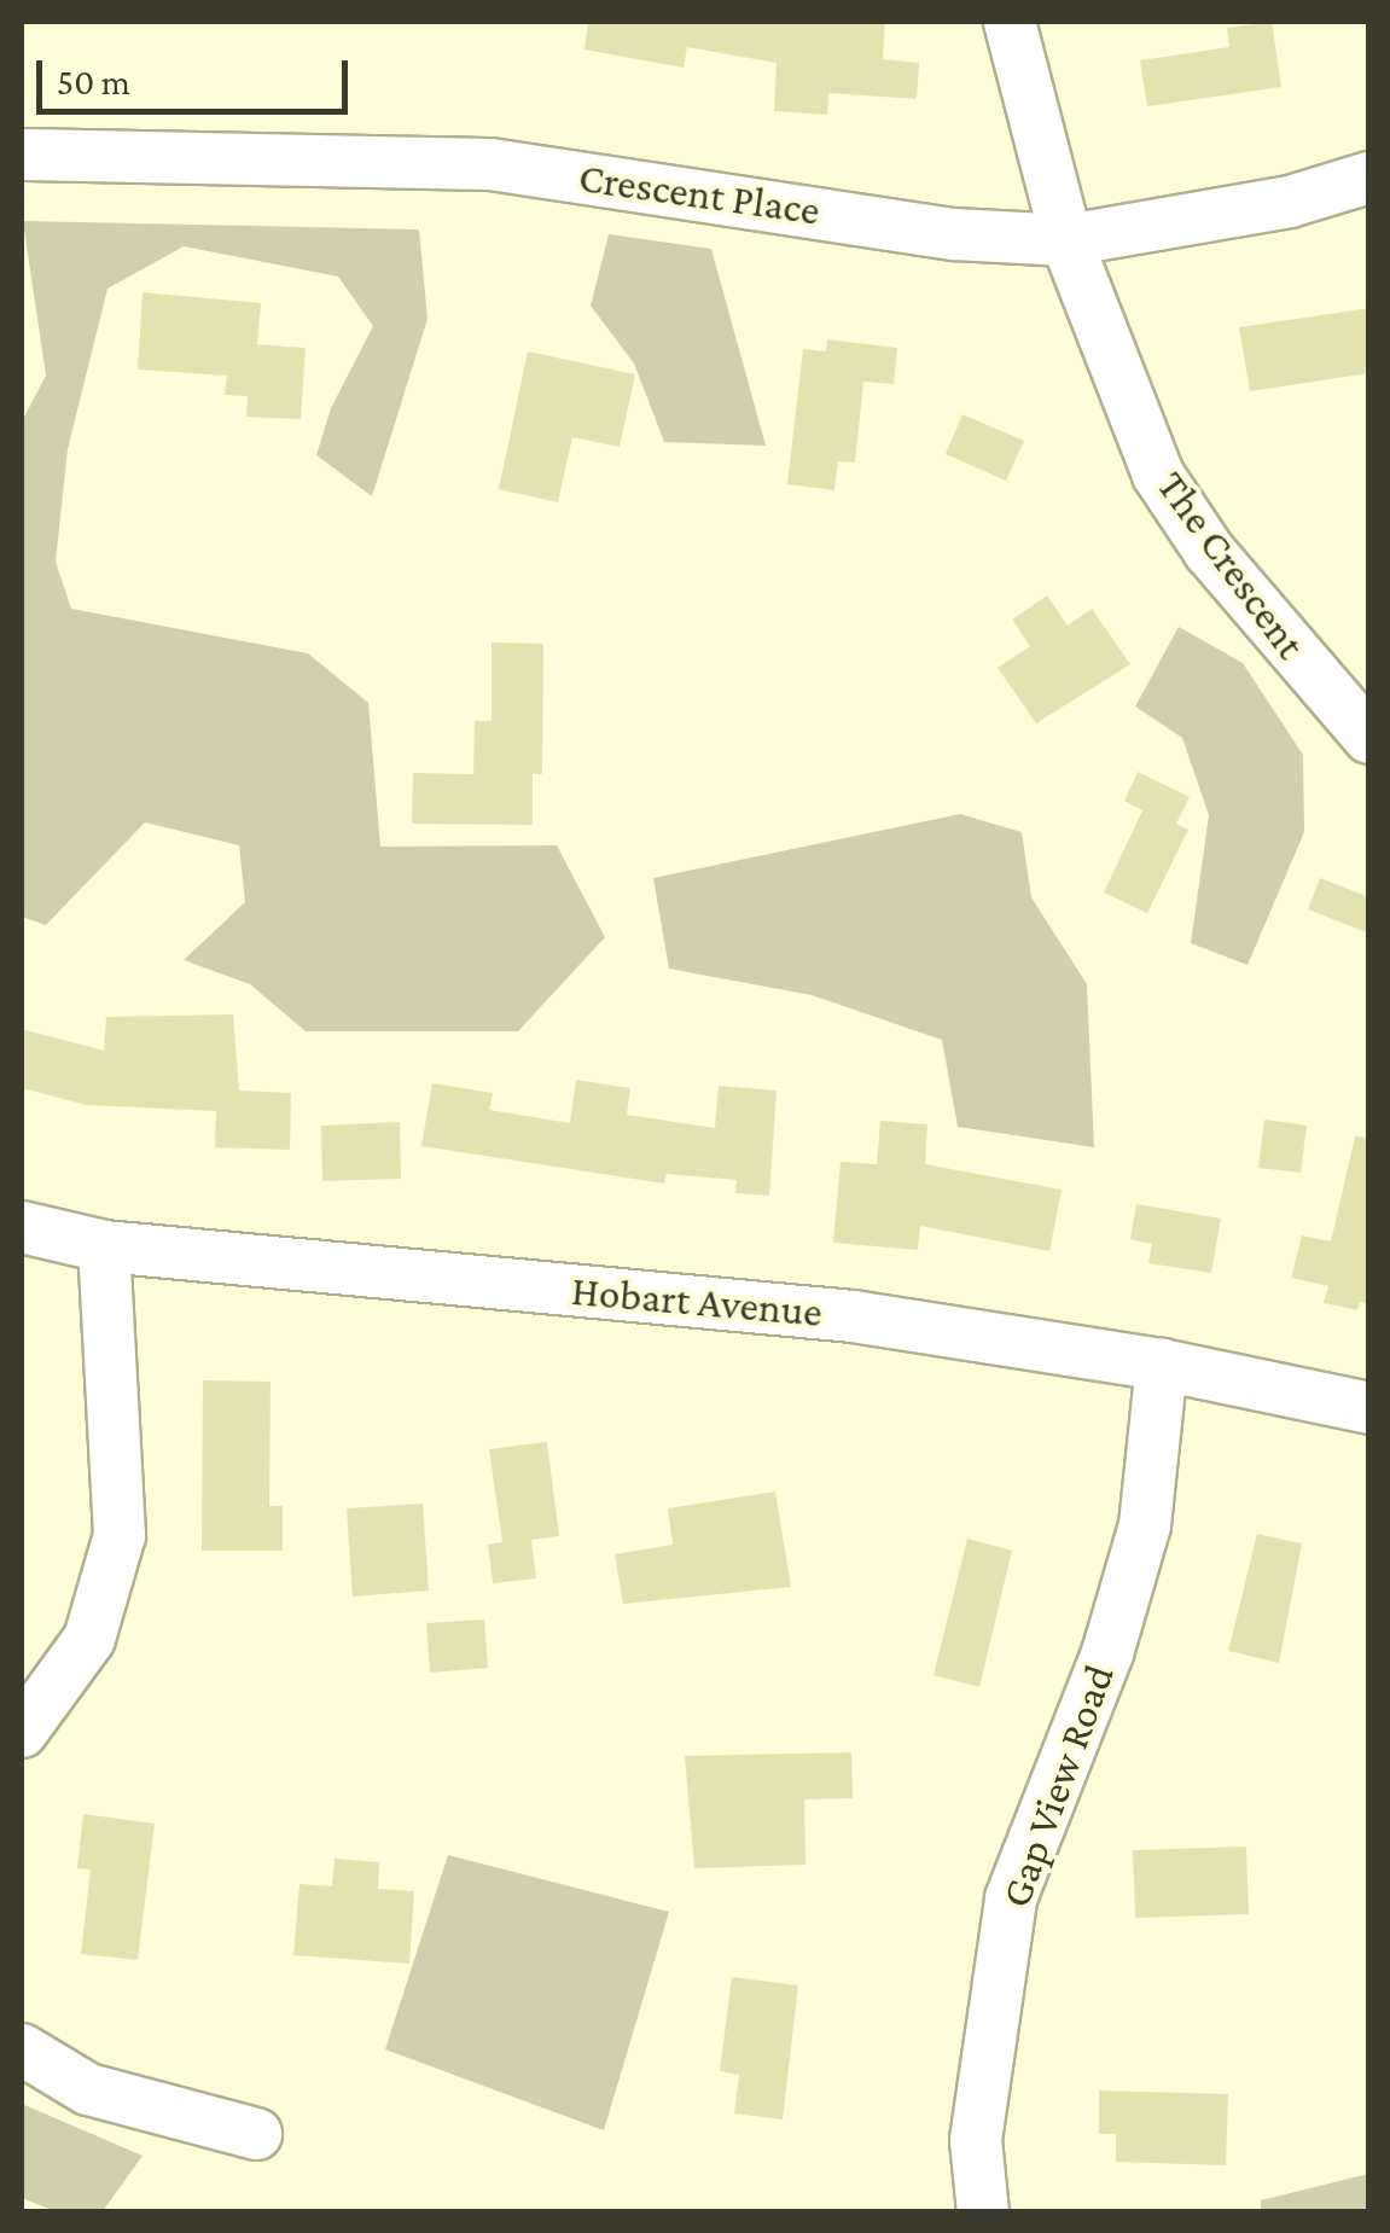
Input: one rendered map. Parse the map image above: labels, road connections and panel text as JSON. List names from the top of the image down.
{
  "streets": {
    "street": [
      "Crescent Place",
      "The Crescent",
      "Hobart Avenue",
      "Gap View Road"
    ]
  },
  "crossings": [
    ["Crescent Place", "The Crescent"],
    ["Hobart Avenue", "Gap View Road"]
  ],
  "scale_bar": "50 m"
}
